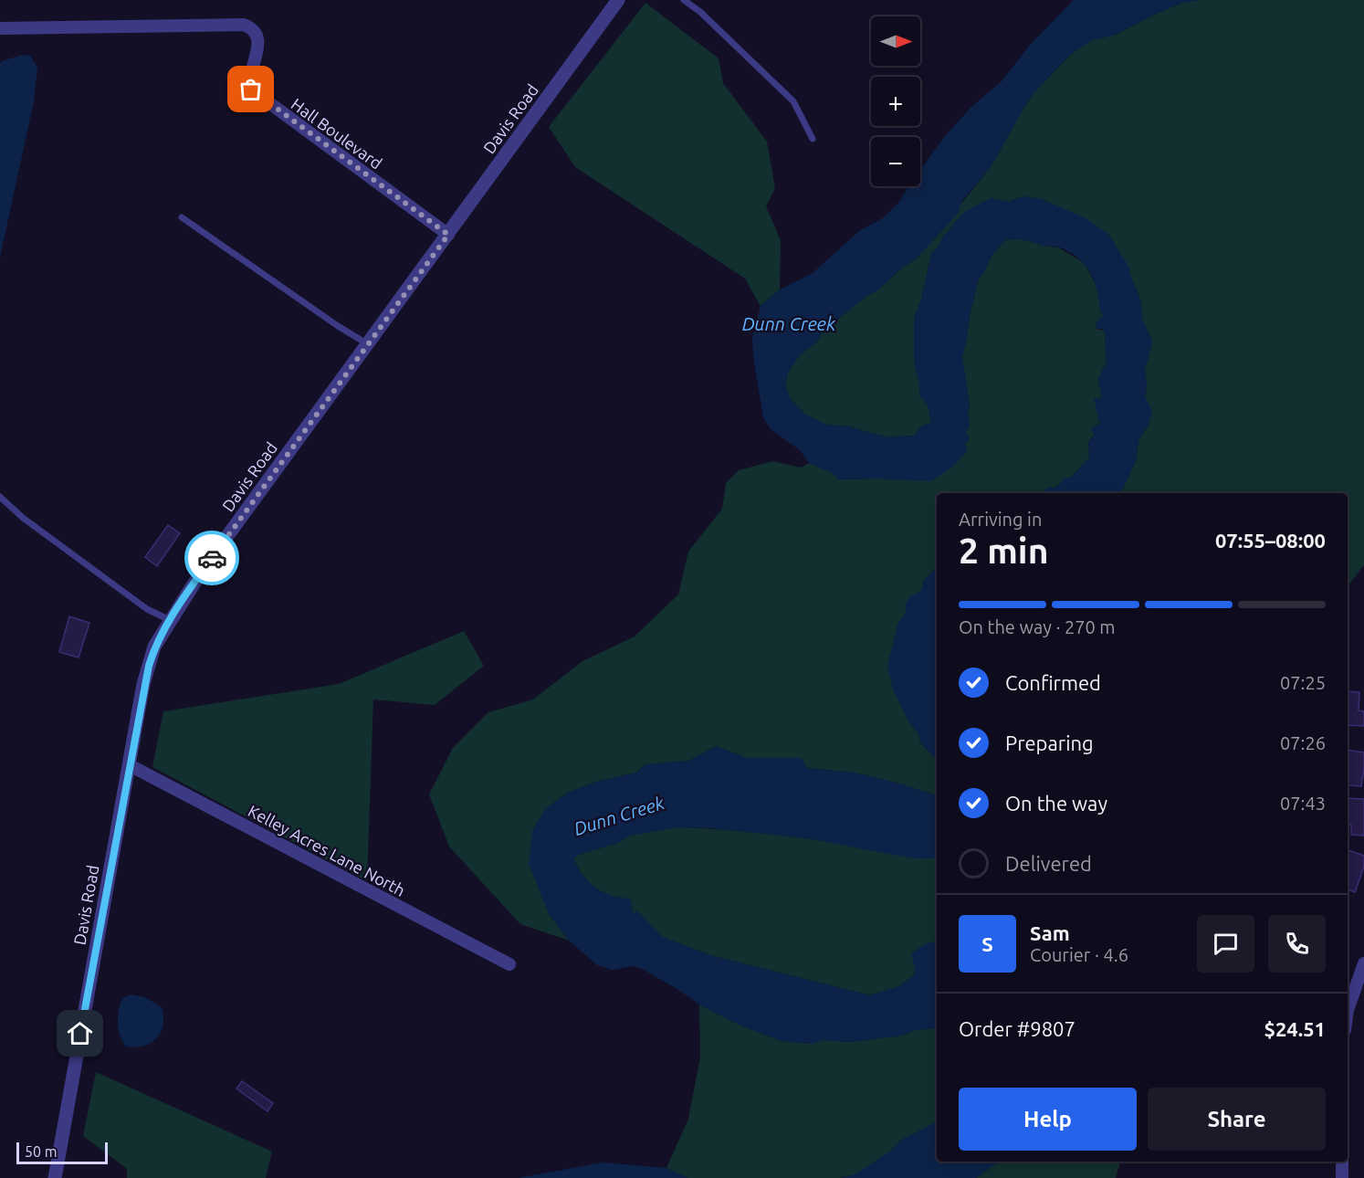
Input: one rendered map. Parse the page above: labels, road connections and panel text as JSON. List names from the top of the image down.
{
  "streets": {
    "street": ["Davis Road", "Hall Boulevard", "Kelley Acres Lane North"]
  },
  "crossings": [
    ["Davis Road", "Hall Boulevard"],
    ["Davis Road", "Kelley Acres Lane North"]
  ],
  "water": ["Dunn Creek"],
  "scale_bar": "50 m",
  "north": "right",
  "page": {
    "map_buttons": ["+", "−"],
    "heading": ["2 min", "Arriving in", "07:55–08:00"],
    "panel": [
      "Sam",
      "Courier · 4.6",
      "Order #9807",
      "$24.51"
    ],
    "bar": "On the way · 270 m",
    "list": [
      ["Confirmed", "07:25"],
      ["Preparing", "07:26"],
      ["On the way", "07:43"],
      "Delivered"
    ],
    "round": "S",
    "buttons": ["Help", "Share"],
    "scale": "50 m"
  }
}
